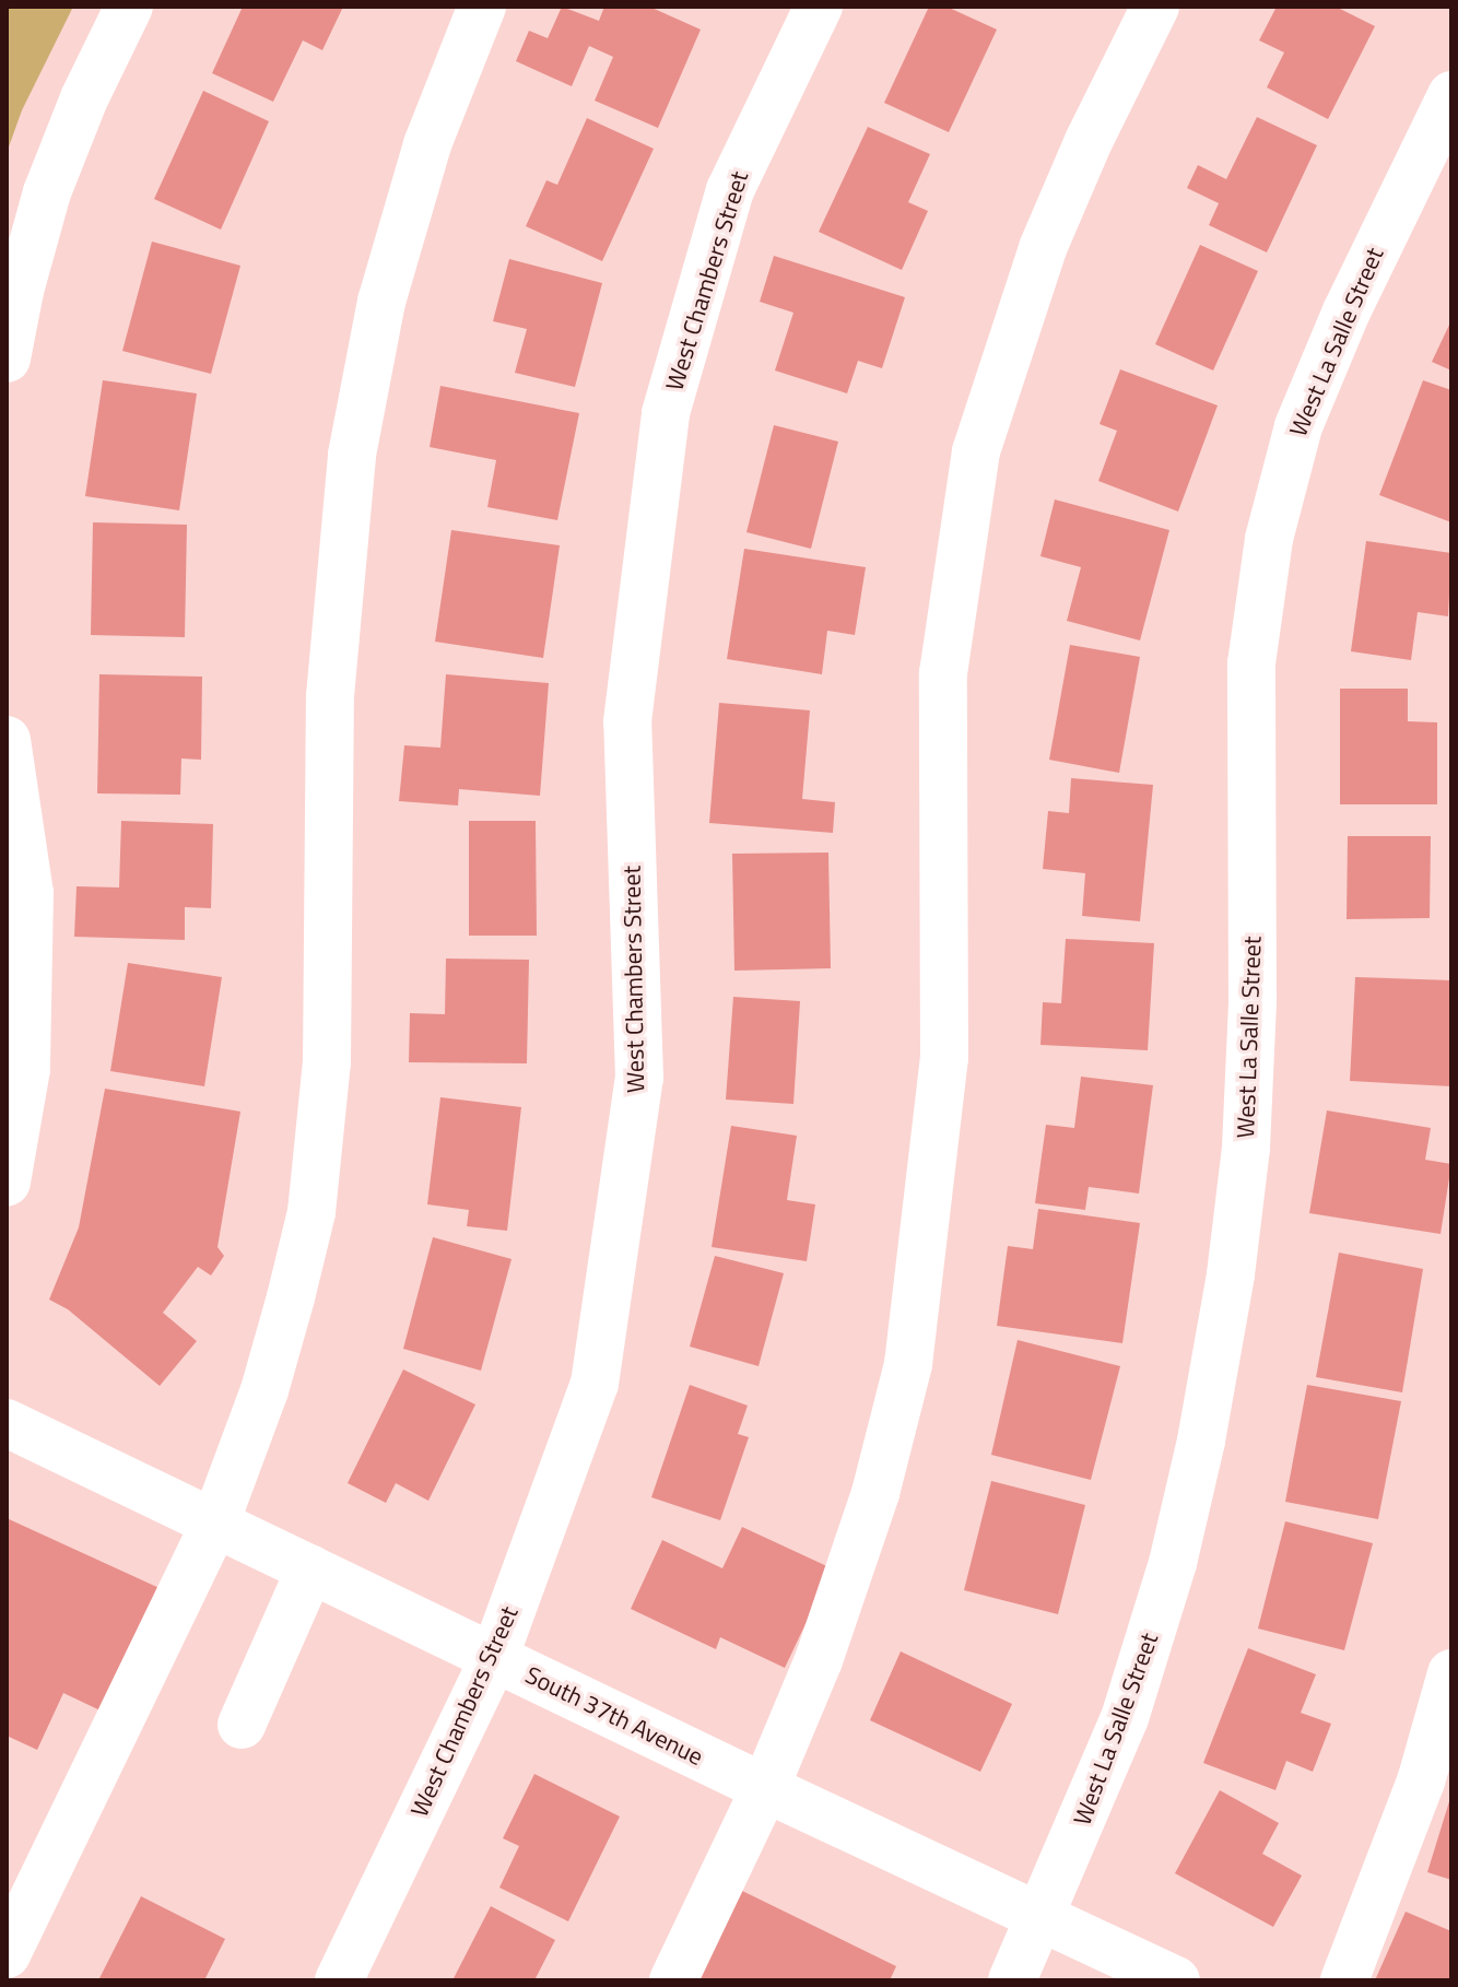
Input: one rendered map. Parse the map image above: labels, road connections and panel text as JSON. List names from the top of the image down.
{
  "streets": {
    "street": ["West Chambers Street", "West La Salle Street", "South 37th Avenue"]
  },
  "crossings": [
    ["West Chambers Street", "South 37th Avenue"],
    ["West La Salle Street", "South 37th Avenue"]
  ]
}
